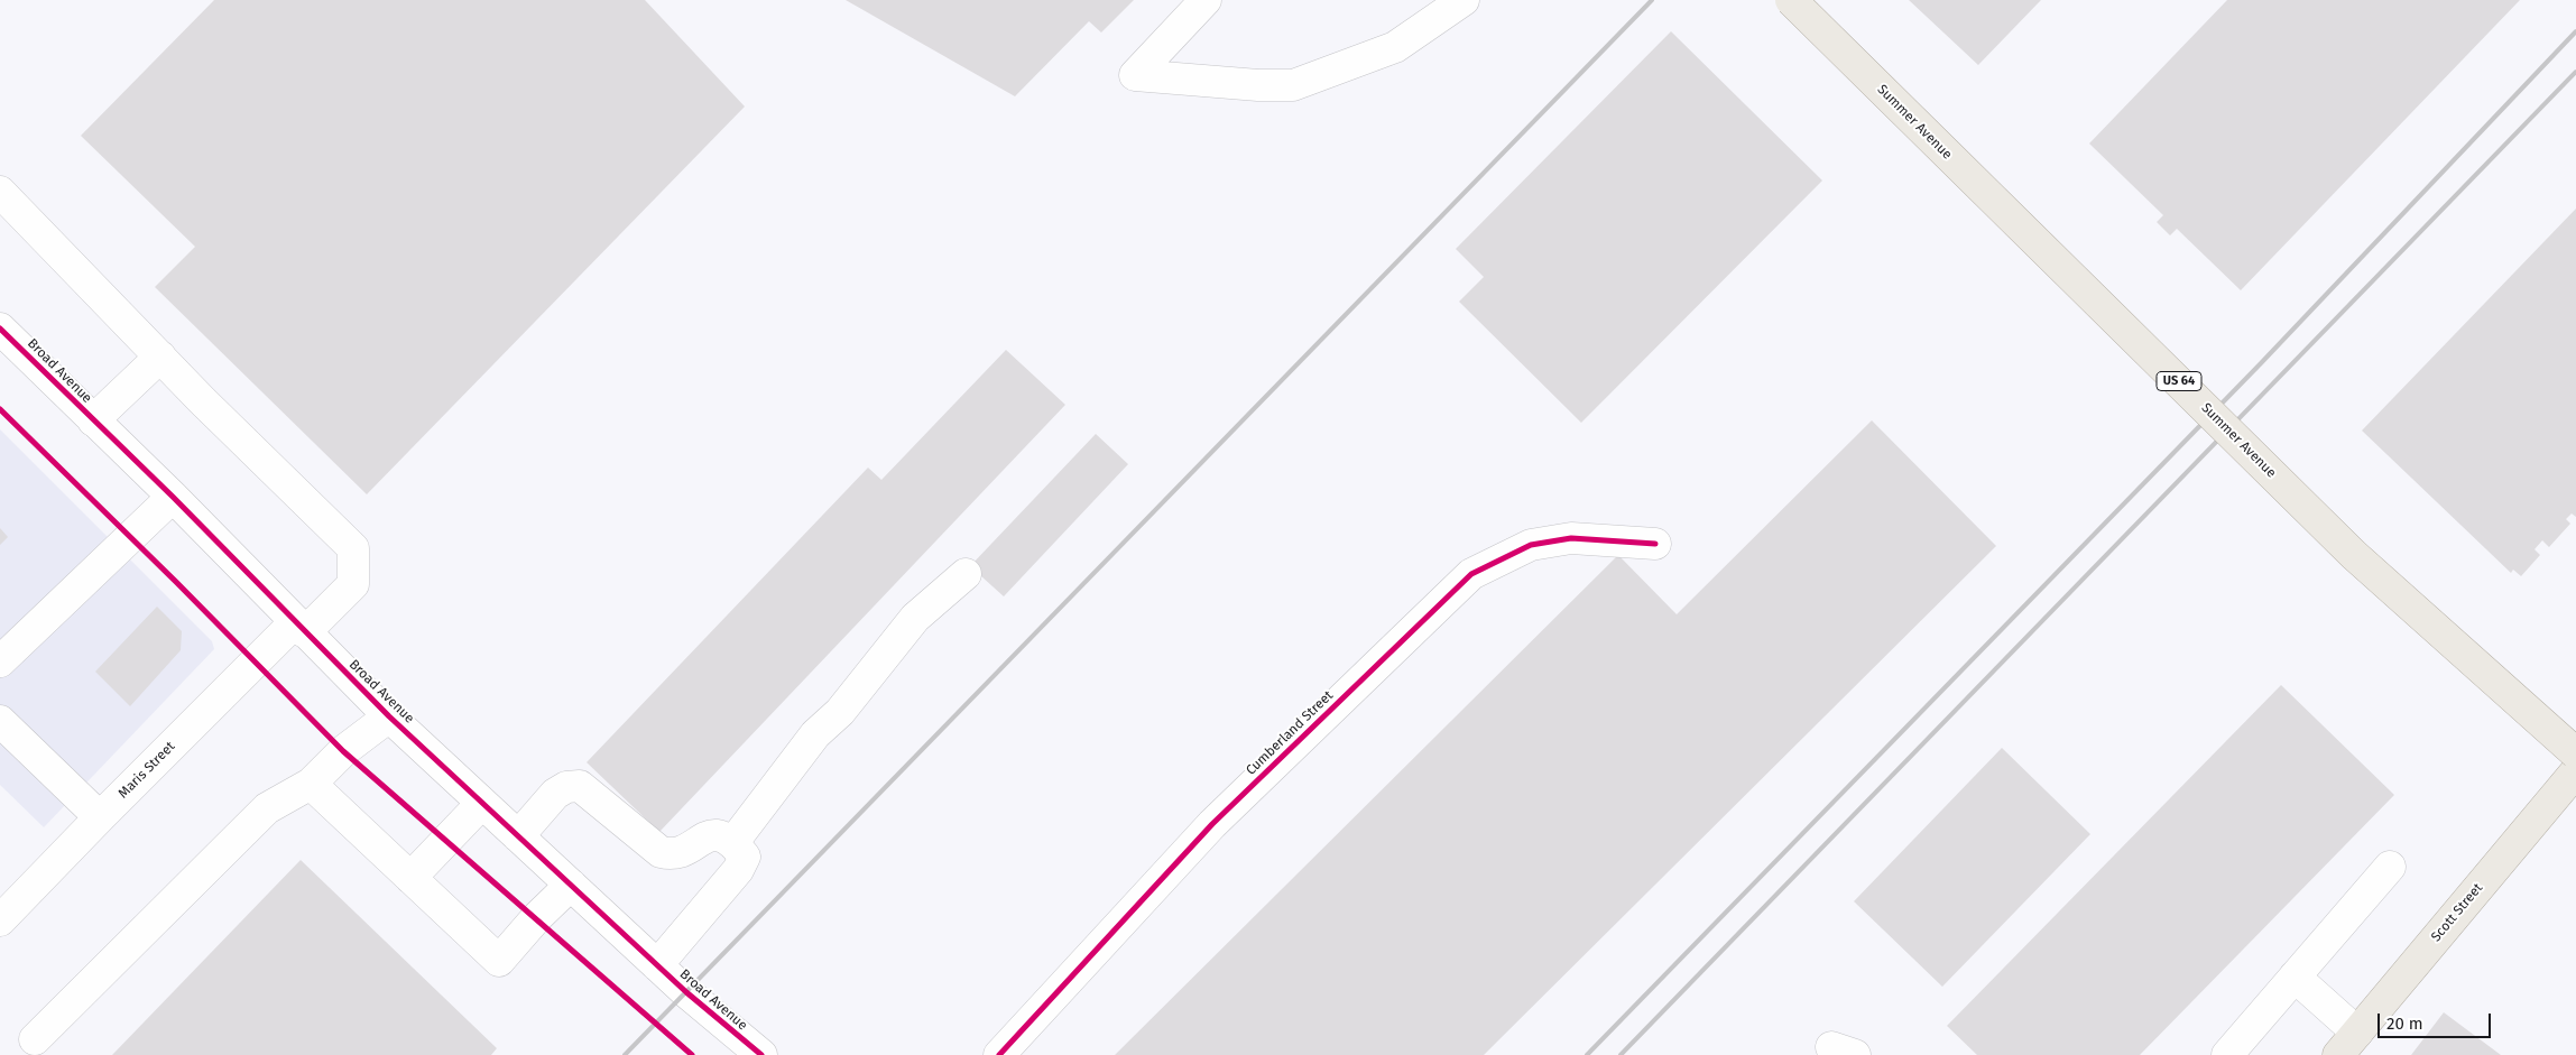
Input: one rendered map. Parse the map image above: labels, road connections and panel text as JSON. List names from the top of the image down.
{
  "streets": {
    "main road": ["Summer Avenue", "US 64", "Scott Street"],
    "street": ["Broad Avenue", "Cumberland Street", "Maris Street"]
  },
  "crossings": [
    ["Broad Avenue", "Maris Street"]
  ],
  "scale_bar": "20 m"
}
